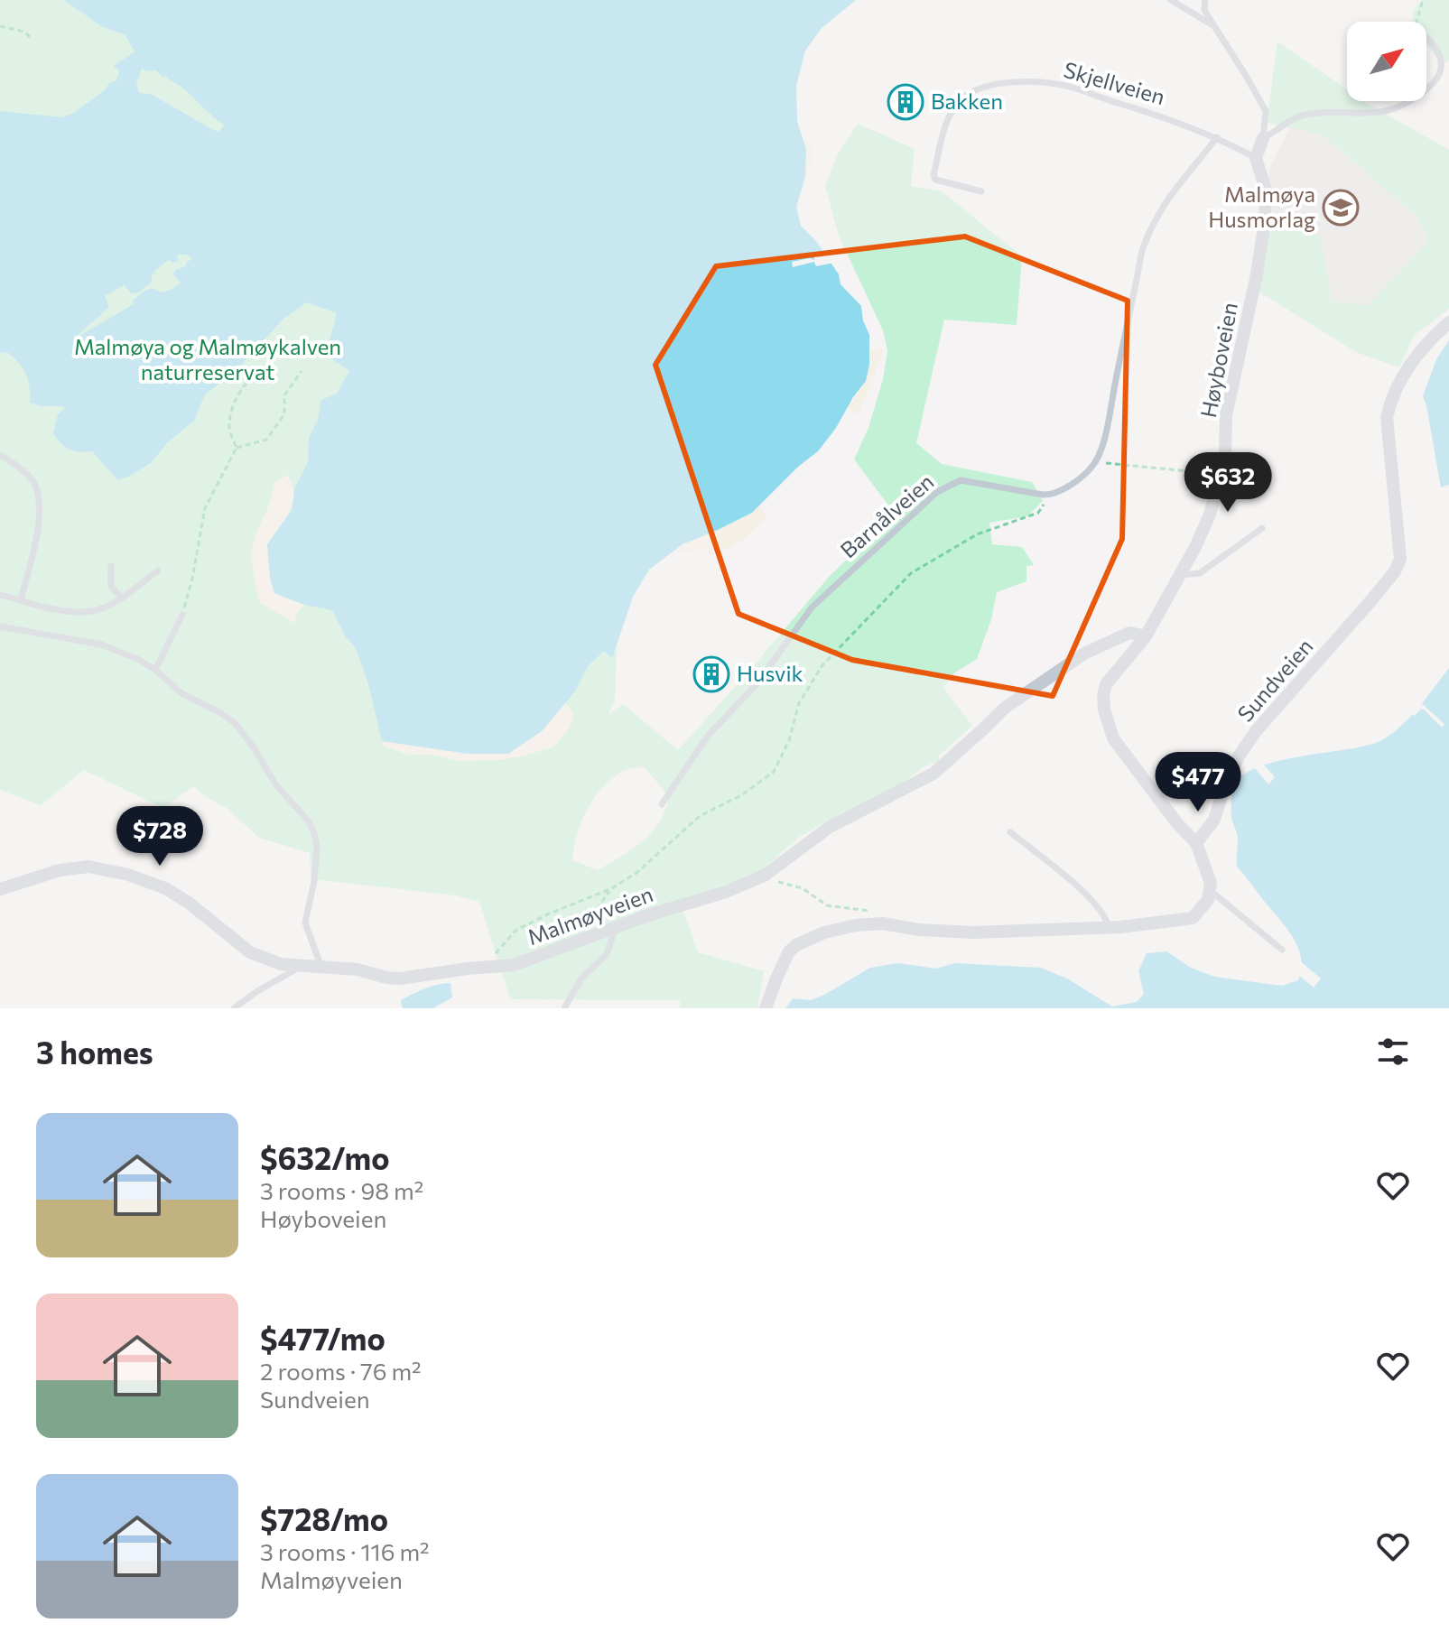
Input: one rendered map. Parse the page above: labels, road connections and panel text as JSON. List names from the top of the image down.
{
  "streets": {
    "street": ["Høyboveien", "Sundveien", "Malmøyveien"],
    "lane": ["Skjellveien", "Barnålveien"]
  },
  "crossings": [
    ["Skjellveien", "Høyboveien"],
    ["Høyboveien", "Sundveien"],
    ["Høyboveien", "Malmøyveien"]
  ],
  "parks": ["Malmøya og Malmøykalven naturreservat"],
  "places": {
    "building": ["Bakken", "Husvik"],
    "school or university": ["Malmøya Husmorlag"]
  },
  "north": "top right",
  "page": {
    "price": ["$632", "$477", "$728"],
    "heading": "3 homes",
    "list": [
      {
        "name": "$632/mo",
        "note": "3 rooms · 98 m² · Høyboveien"
      },
      {
        "name": "$477/mo",
        "note": "2 rooms · 76 m² · Sundveien"
      },
      {
        "name": "$728/mo",
        "note": "3 rooms · 116 m² · Malmøyveien"
      }
    ]
  }
}
